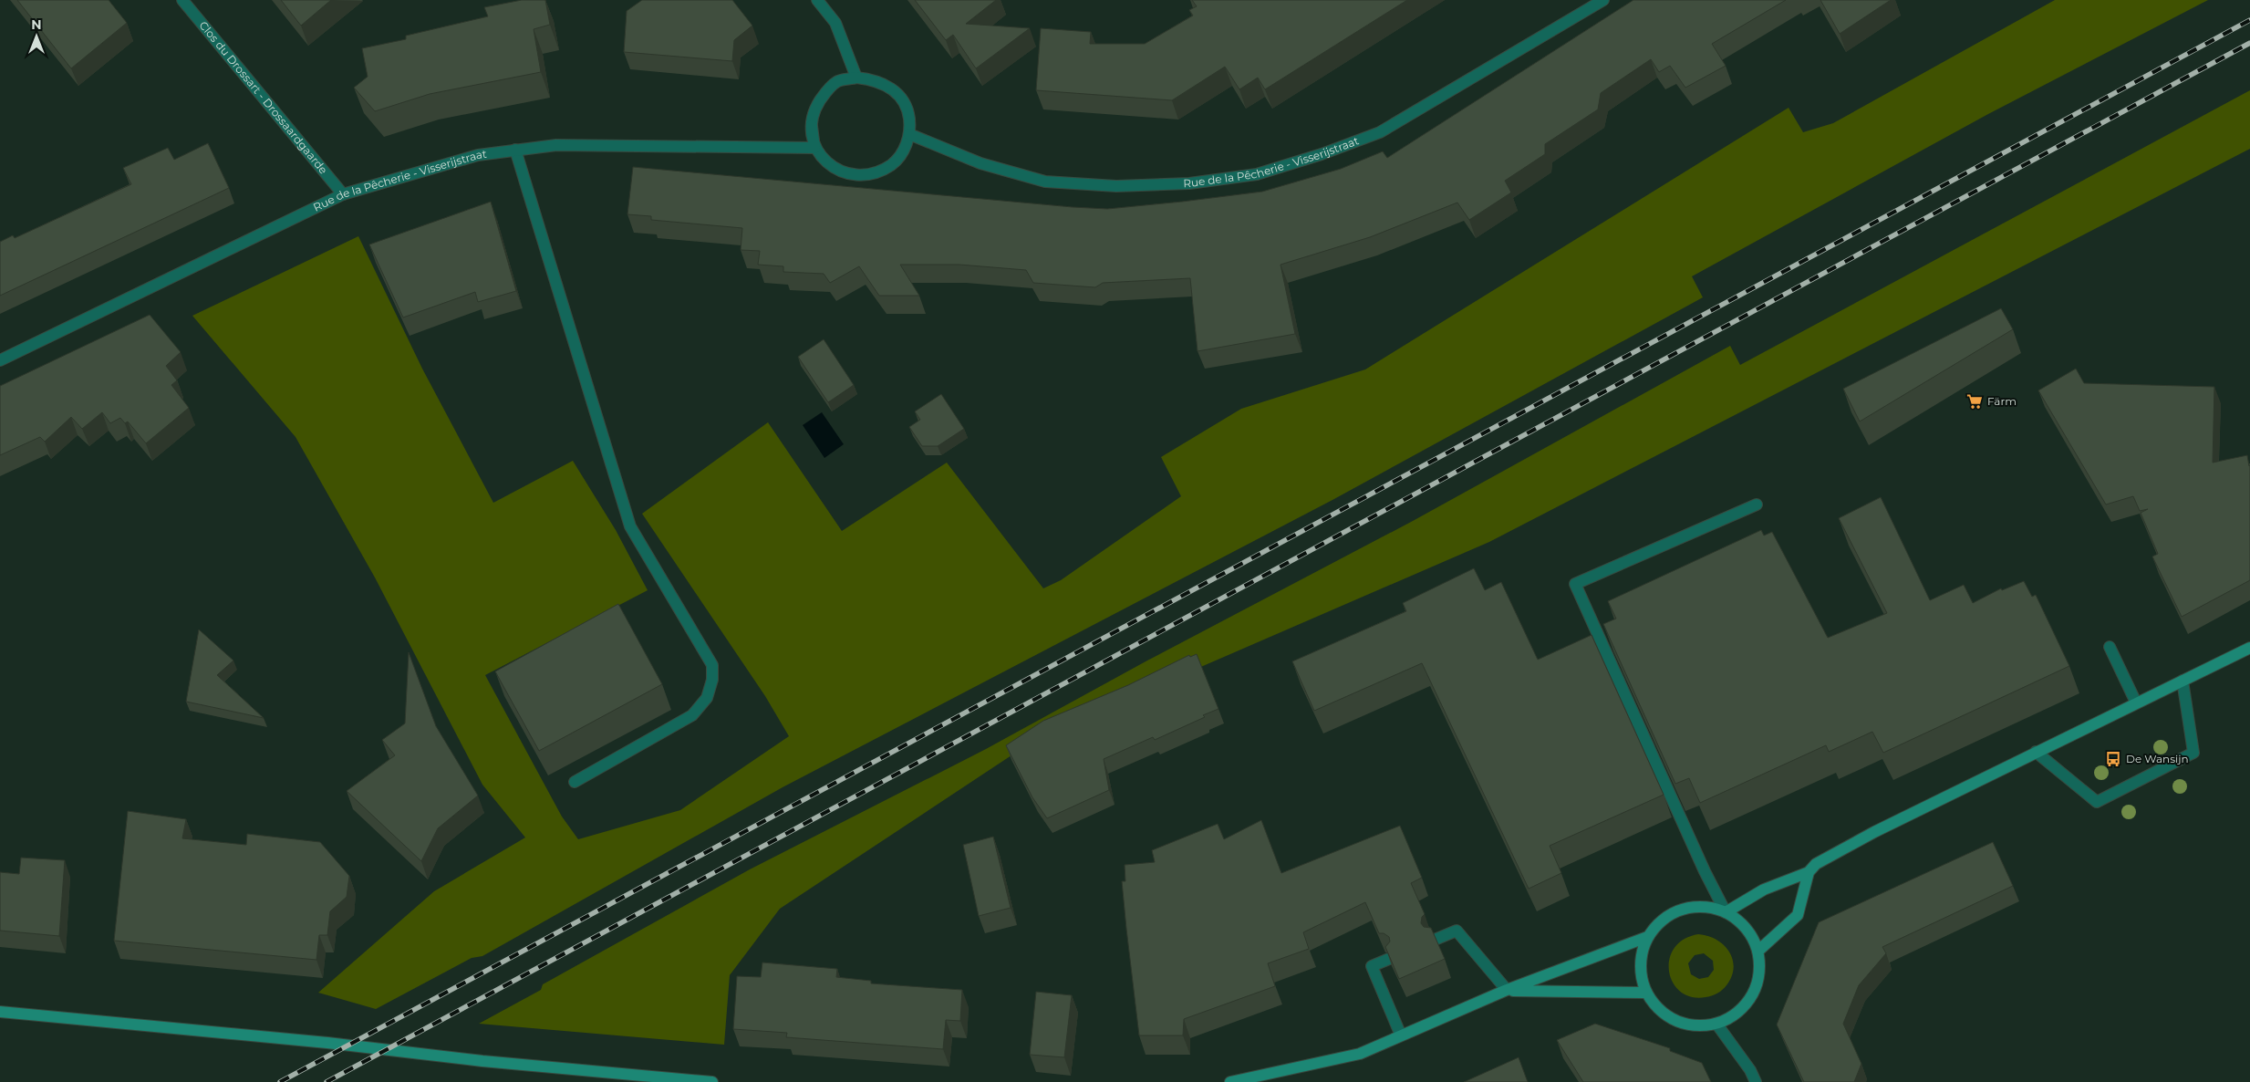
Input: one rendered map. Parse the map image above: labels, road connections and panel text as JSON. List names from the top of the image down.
{
  "streets": {
    "street": ["Clos du Drossart - Drossaardgaarde", "Rue de la Pêcherie - Visserijstraat"]
  },
  "crossings": [
    ["Clos du Drossart - Drossaardgaarde", "Rue de la Pêcherie - Visserijstraat"]
  ],
  "places": {
    "supermarket": ["Färm"],
    "bus stop": ["De Wansijn"]
  },
  "north": "top"
}
